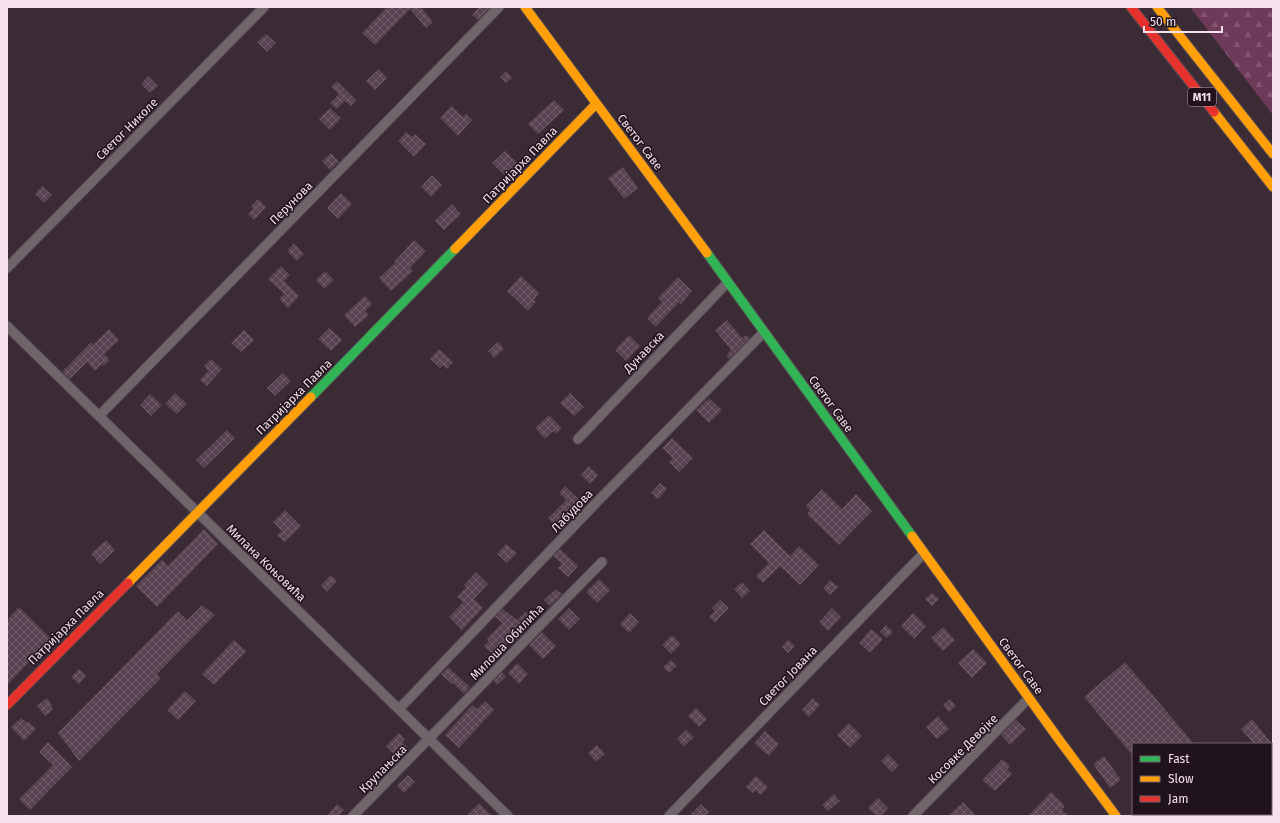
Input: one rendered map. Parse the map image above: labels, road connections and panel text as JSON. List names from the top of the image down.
{
  "streets": {
    "main road": ["M11", "Светог Саве", "Патријарха Павла"],
    "street": [
      "Светог Николе",
      "Перунова",
      "Дунавска",
      "Лабудова",
      "Милана Коњовића",
      "Милоша Обилића",
      "Светог Јована",
      "Косовке Девојке",
      "Крупањска"
    ]
  },
  "crossings": [
    ["Светог Саве", "Патријарха Павла"],
    ["Светог Саве", "Дунавска"],
    ["Светог Саве", "Лабудова"],
    ["Светог Саве", "Светог Јована"],
    ["Светог Саве", "Косовке Девојке"],
    ["Патријарха Павла", "Милана Коњовића"],
    ["Перунова", "Милана Коњовића"],
    ["Лабудова", "Милана Коњовића"],
    ["Милана Коњовића", "Милоша Обилића"],
    ["Милана Коњовића", "Крупањска"],
    ["Милоша Обилића", "Крупањска"]
  ],
  "legend": ["Fast", "Slow", "Jam"],
  "scale_bar": "50 m"
}
